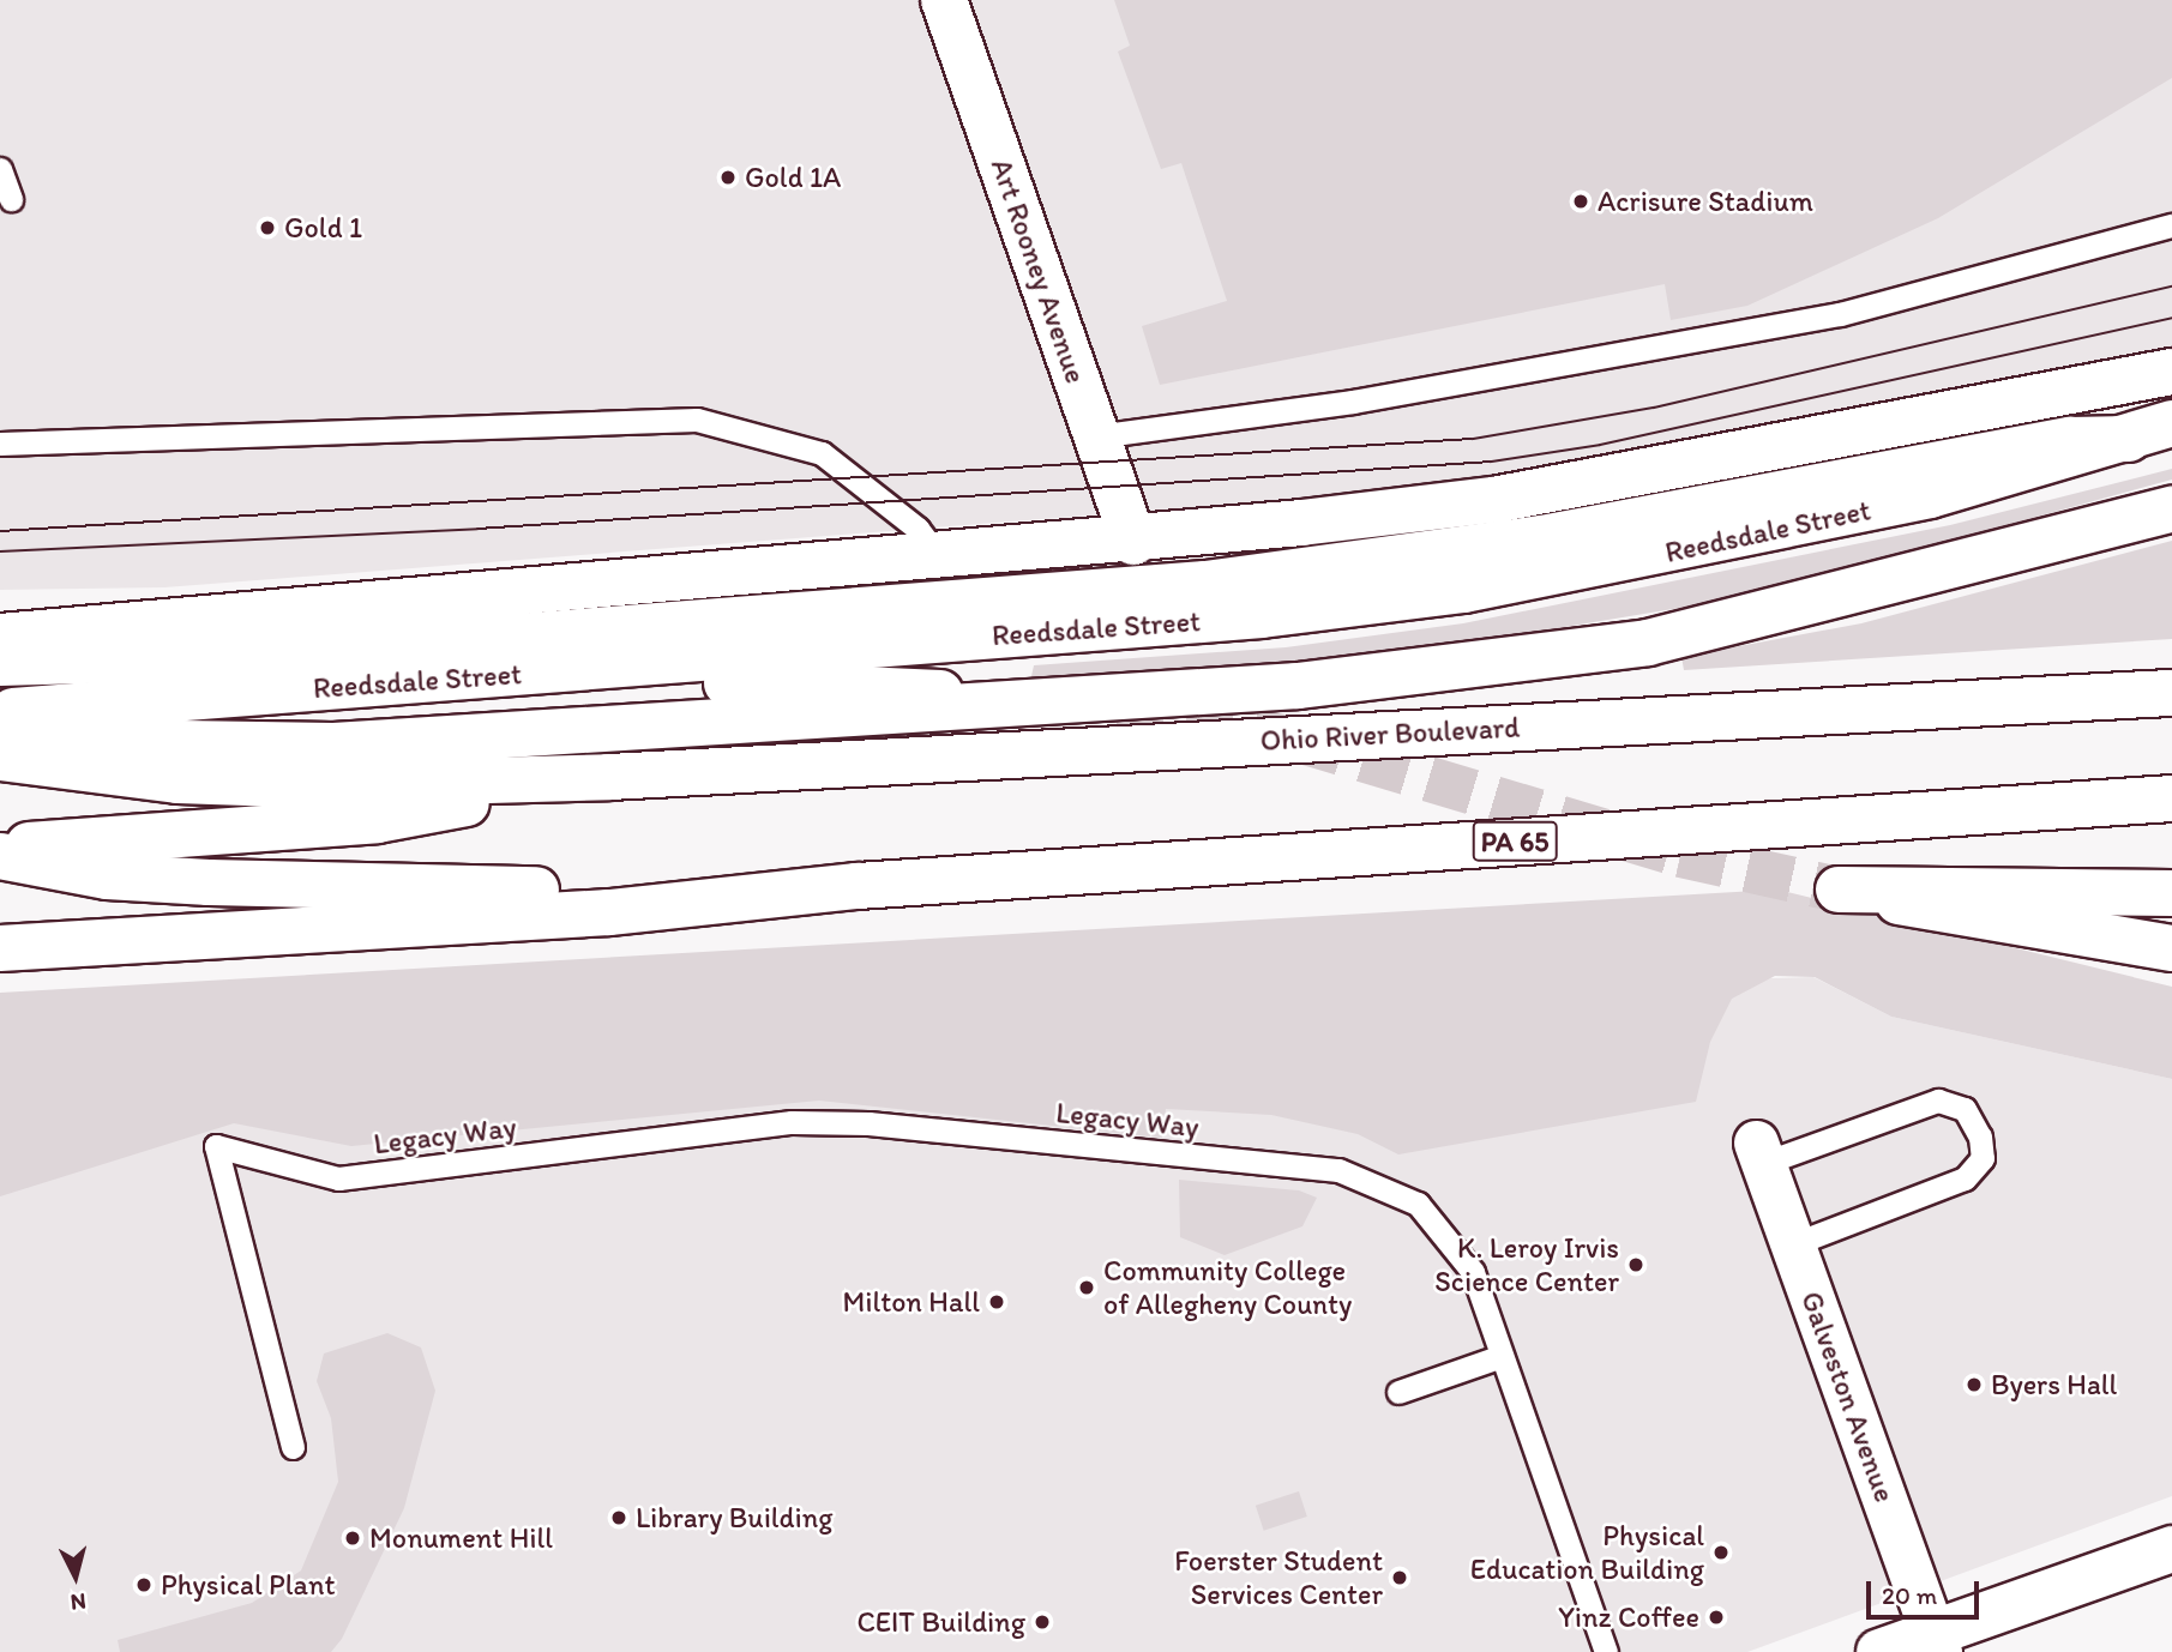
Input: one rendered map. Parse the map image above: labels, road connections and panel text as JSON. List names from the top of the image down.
{
  "streets": {
    "main road": [
      "Art Rooney Avenue",
      "Reedsdale Street",
      "Ohio River Boulevard",
      "PA 65"
    ],
    "street": ["Galveston Avenue"],
    "lane": ["Legacy Way"]
  },
  "places": [
    "Gold 1A",
    "Acrisure Stadium",
    "Gold 1",
    "K. Leroy Irvis Science Center",
    "Community College of Allegheny County",
    "Milton Hall",
    "Byers Hall",
    "Library Building",
    "Monument Hill",
    "Physical Education Building",
    "Foerster Student Services Center",
    "Physical Plant",
    "Yinz Coffee",
    "CEIT Building"
  ],
  "scale_bar": "20 m",
  "north": "bottom"
}
